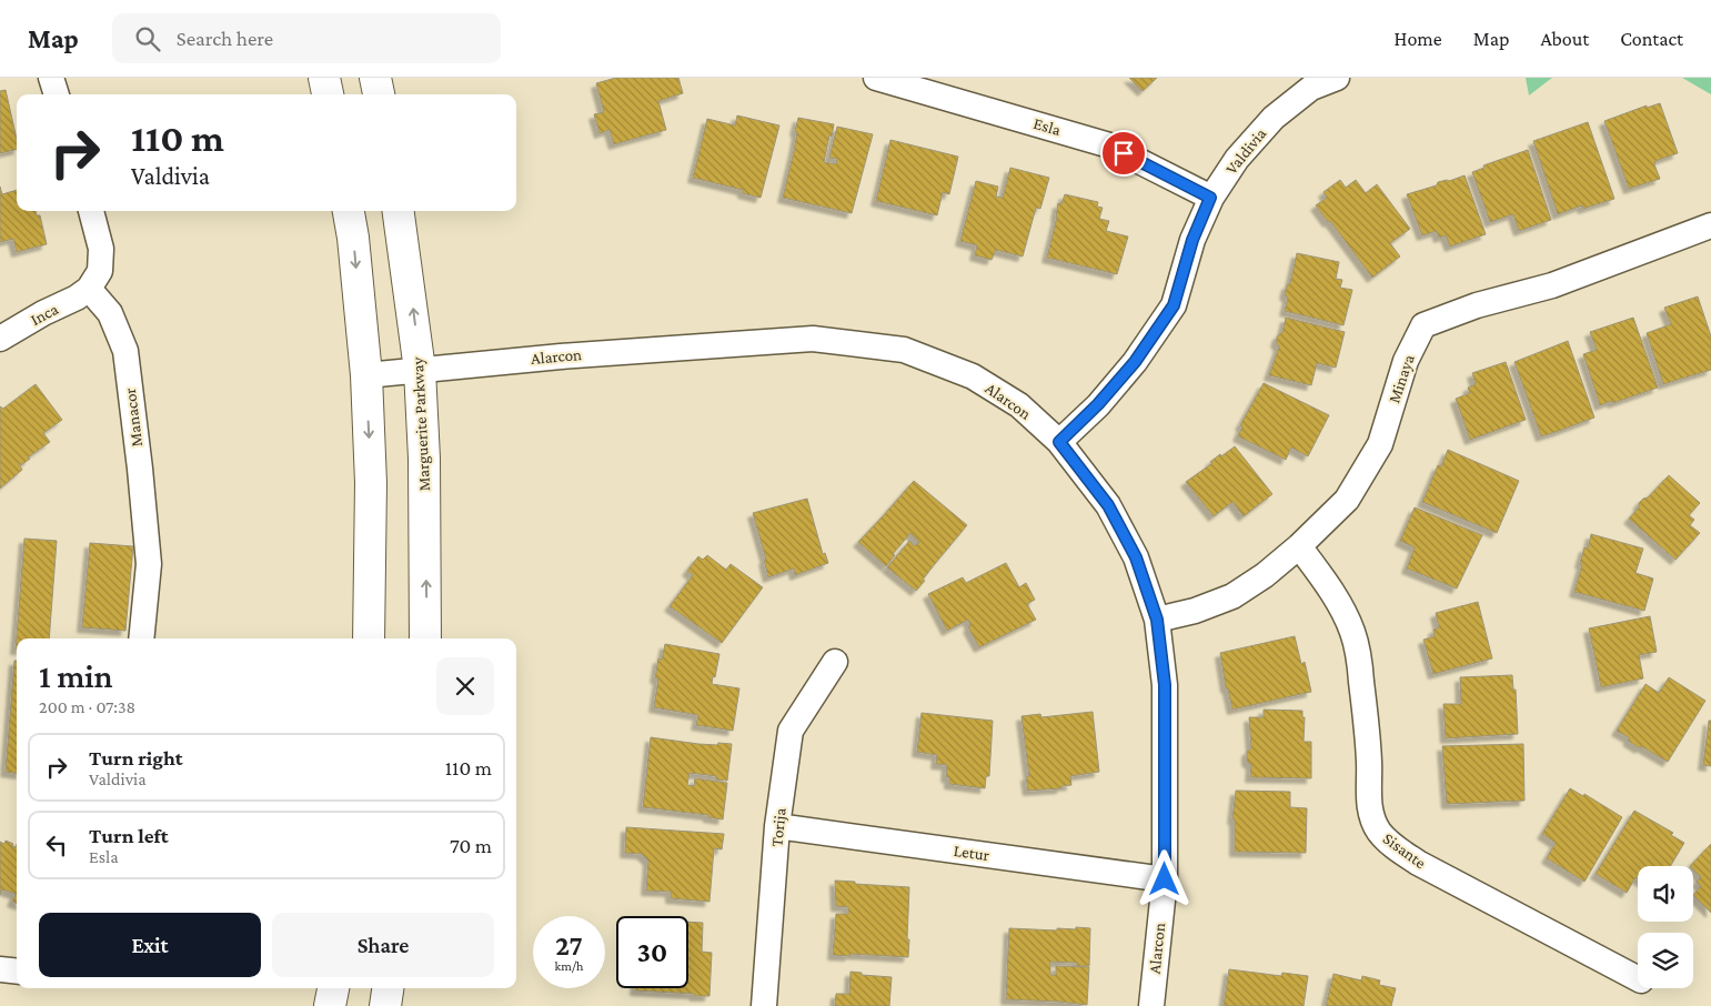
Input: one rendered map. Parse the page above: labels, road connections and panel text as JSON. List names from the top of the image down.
{
  "streets": {
    "main road": ["Marguerite Parkway"],
    "street": [
      "Esla",
      "Valdivia",
      "Inca",
      "Alarcon",
      "Minaya",
      "Manacor",
      "Torija",
      "Sisante",
      "Letur"
    ]
  },
  "crossings": [
    ["Esla", "Valdivia"],
    ["Valdivia", "Alarcon"],
    ["Inca", "Manacor"],
    ["Alarcon", "Minaya"],
    ["Alarcon", "Marguerite Parkway"],
    ["Alarcon", "Letur"],
    ["Minaya", "Sisante"],
    ["Torija", "Letur"]
  ],
  "page": {
    "header": "Map",
    "search": "Search here",
    "nav": [
      "Home",
      "Map",
      "About",
      "Contact"
    ],
    "turn": ["110 m", "Valdivia"],
    "heading": ["1 min", "200 m · 07:38"],
    "list": [
      {
        "name": "Turn right",
        "note": "Valdivia",
        "value": "110 m"
      },
      {
        "name": "Turn left",
        "note": "Esla",
        "value": "70 m"
      }
    ],
    "buttons": ["Exit", "Share"],
    "speed": "27 km/h",
    "limit": "30"
  }
}
